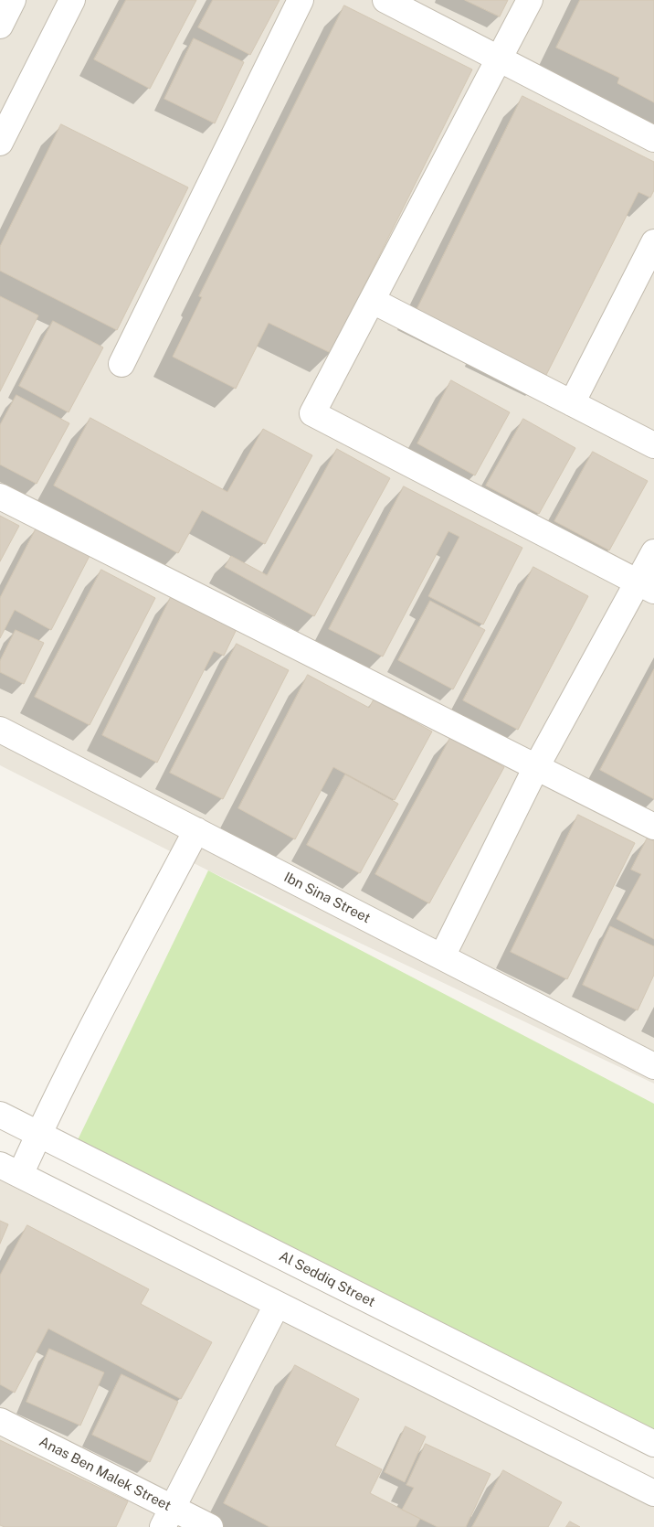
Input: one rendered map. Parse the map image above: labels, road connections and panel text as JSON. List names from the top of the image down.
{
  "streets": {
    "street": ["Ibn Sina Street", "Al Seddiq Street", "Anas Ben Malek Street"]
  }
}
